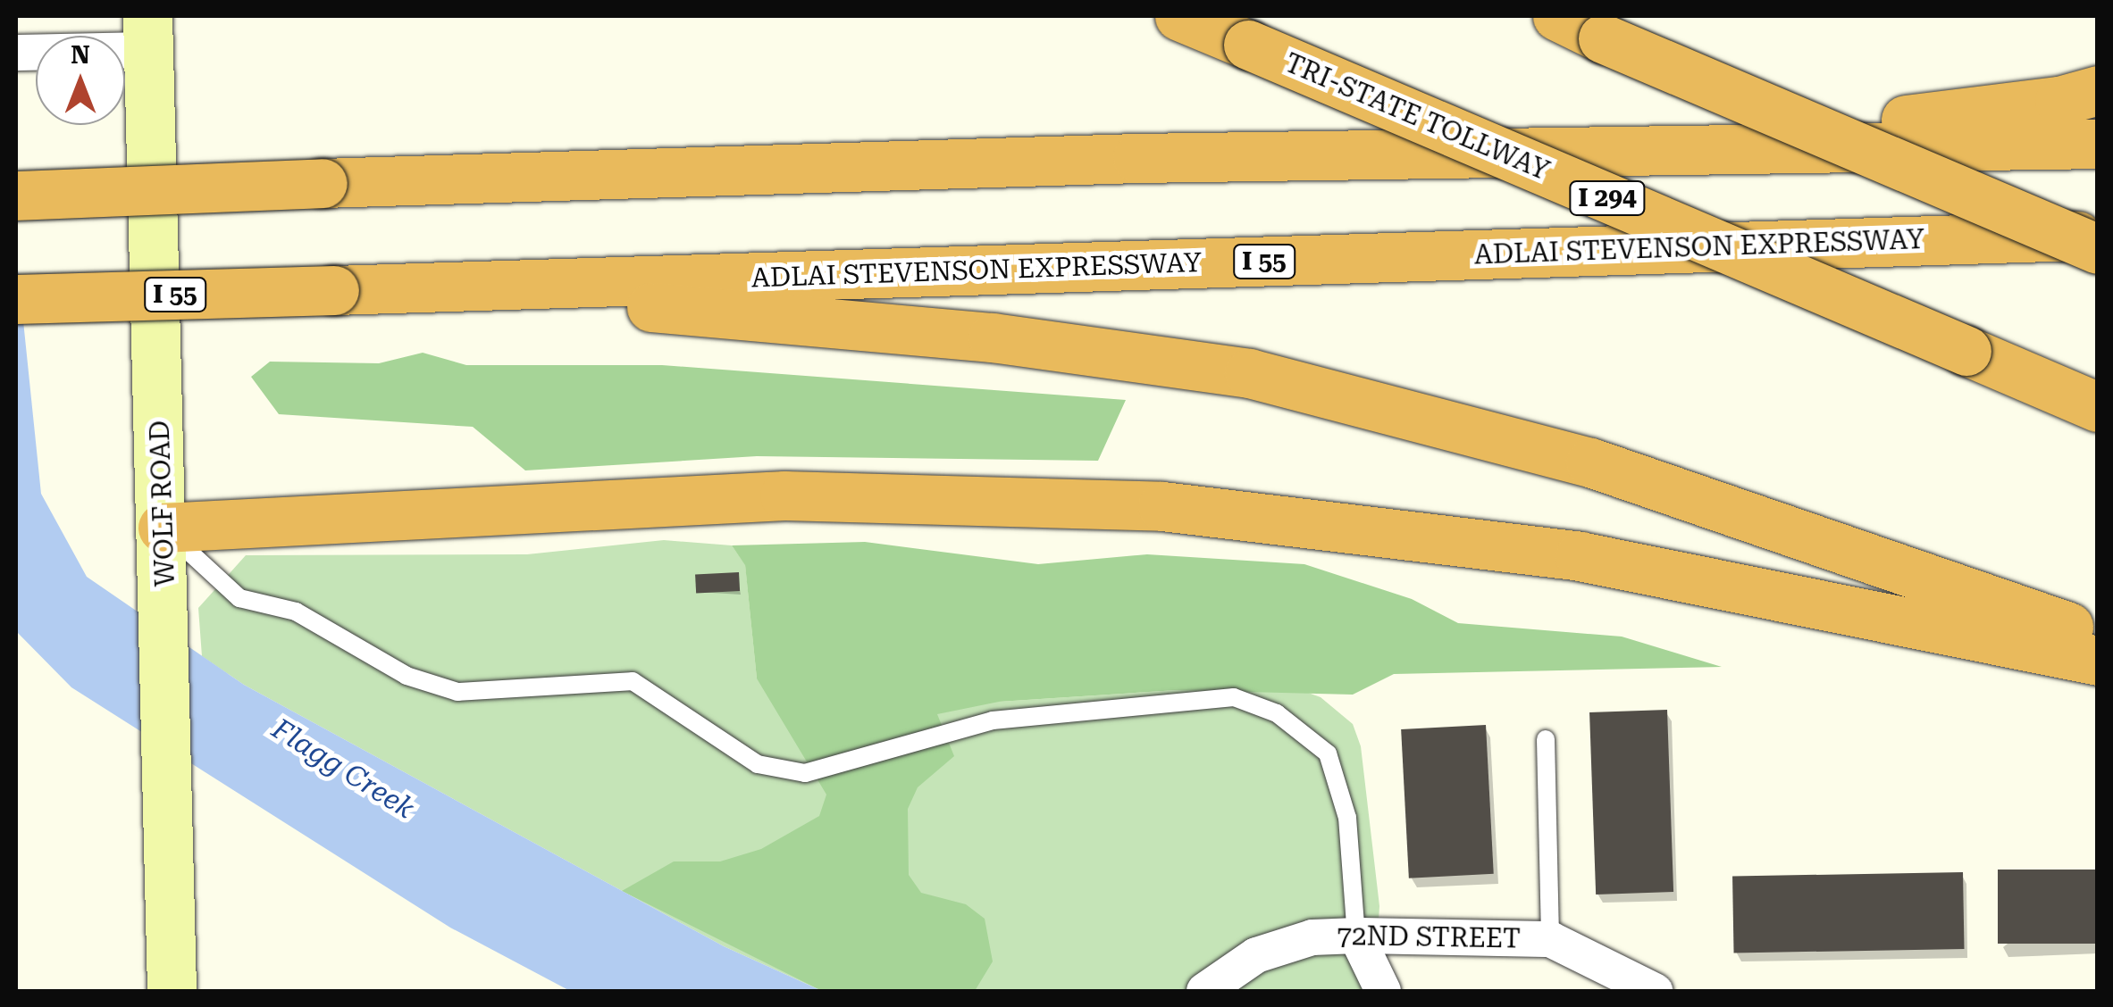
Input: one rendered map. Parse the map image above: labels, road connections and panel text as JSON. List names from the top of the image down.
{
  "streets": {
    "highway": [
      "TRI-STATE TOLLWAY",
      "I 294",
      "ADLAI STEVENSON EXPRESSWAY",
      "I 55"
    ],
    "street": ["WOLF ROAD", "72ND STREET"]
  },
  "water": ["Flagg Creek"],
  "north": "top"
}
